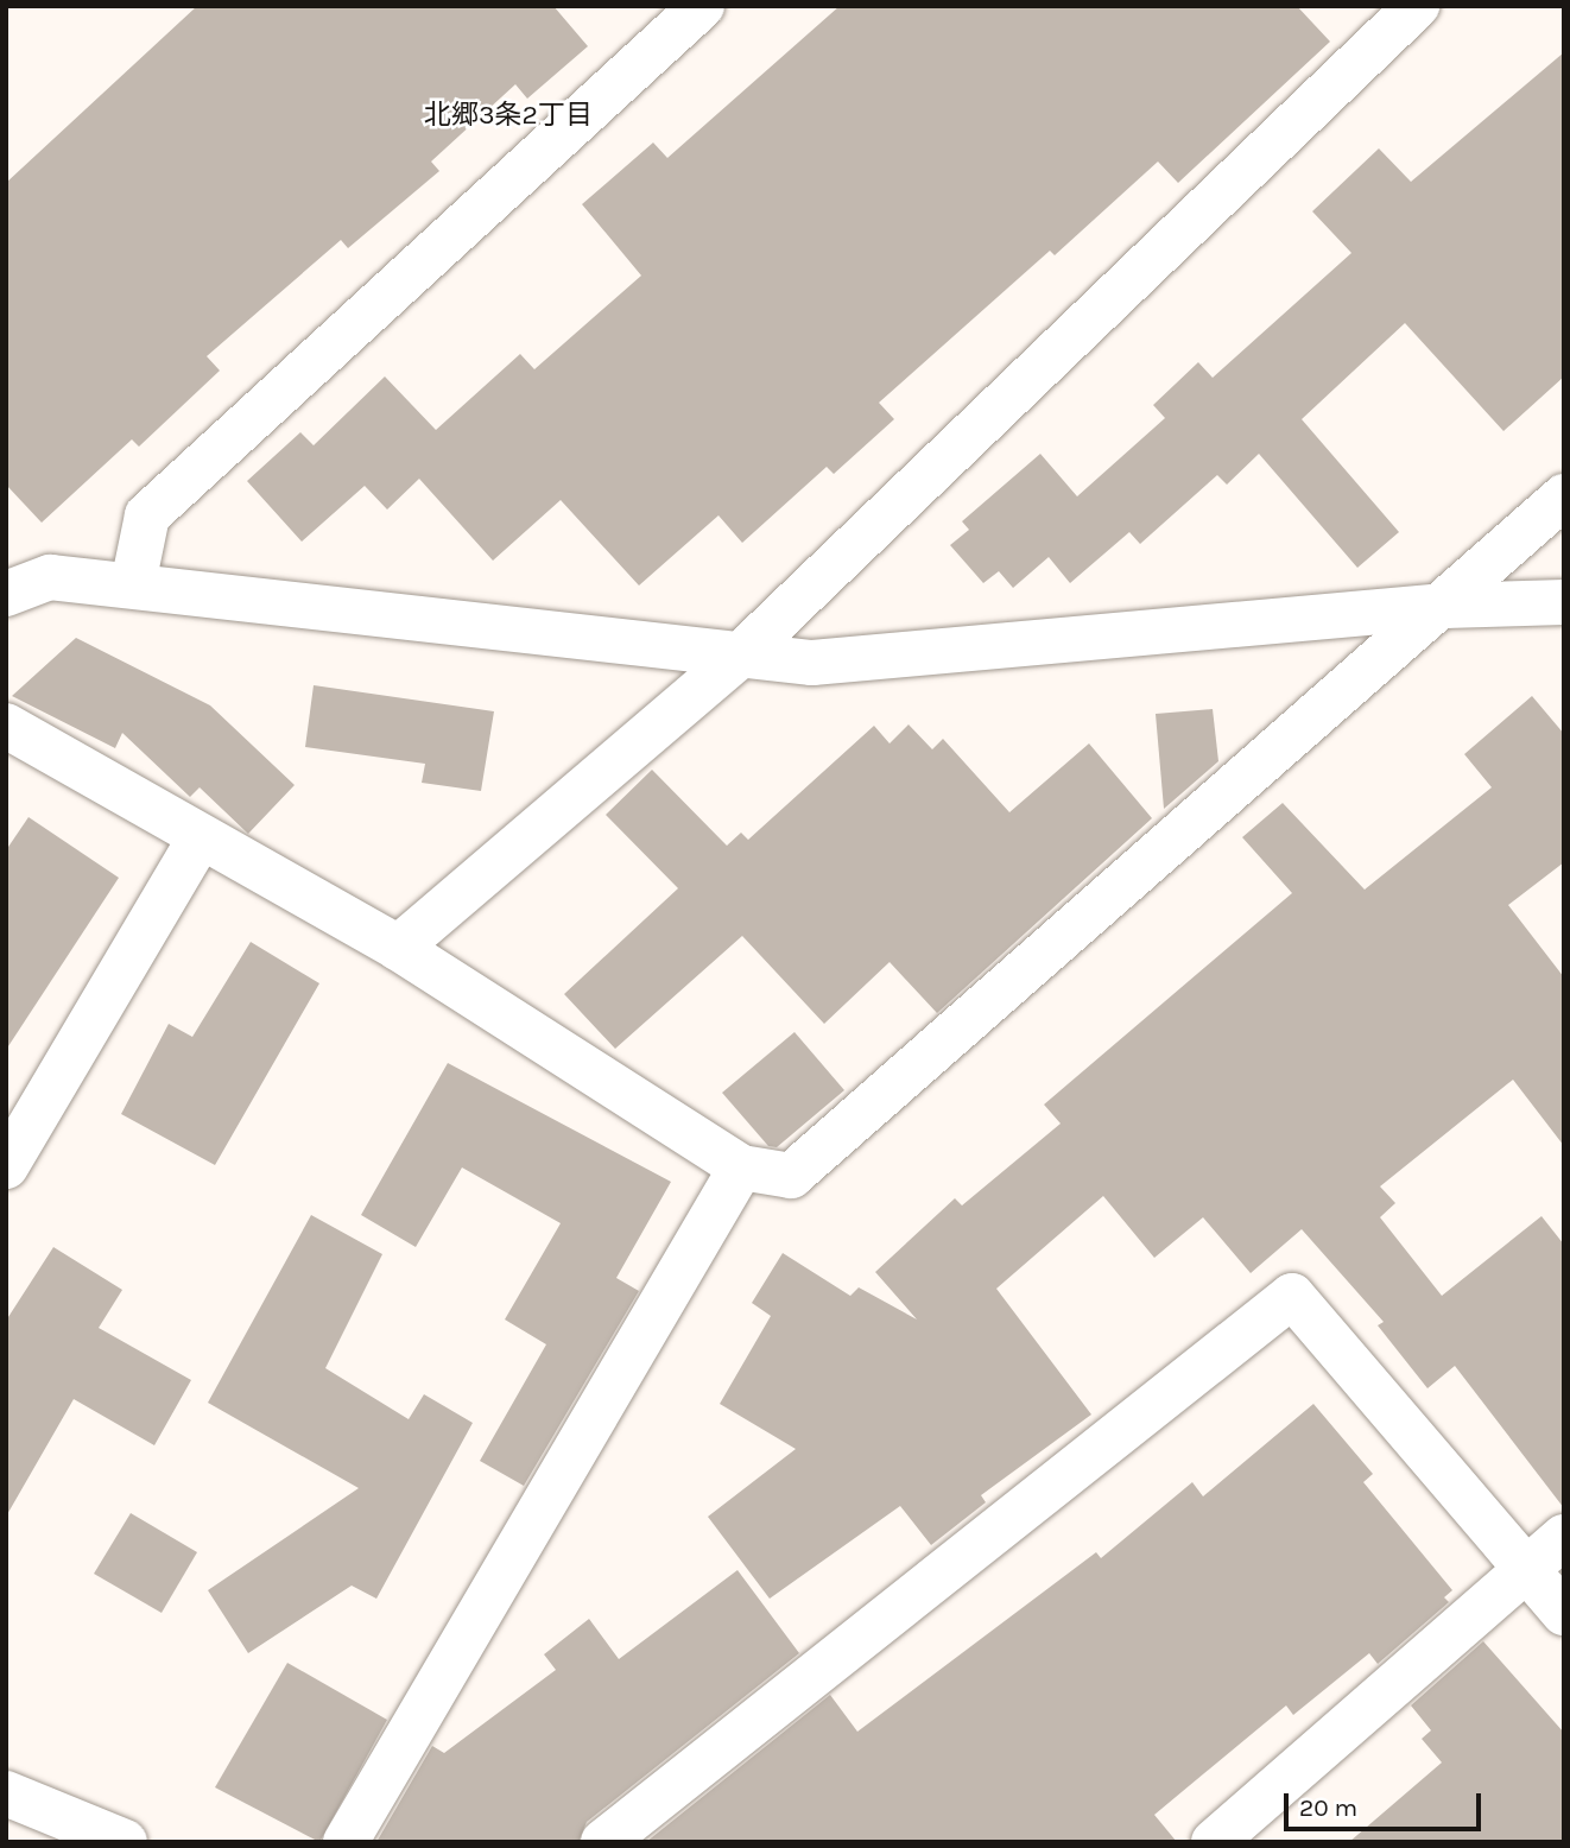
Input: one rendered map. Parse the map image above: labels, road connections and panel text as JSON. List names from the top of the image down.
{
  "districts": ["北郷3条2丁目"],
  "scale_bar": "20 m"
}
